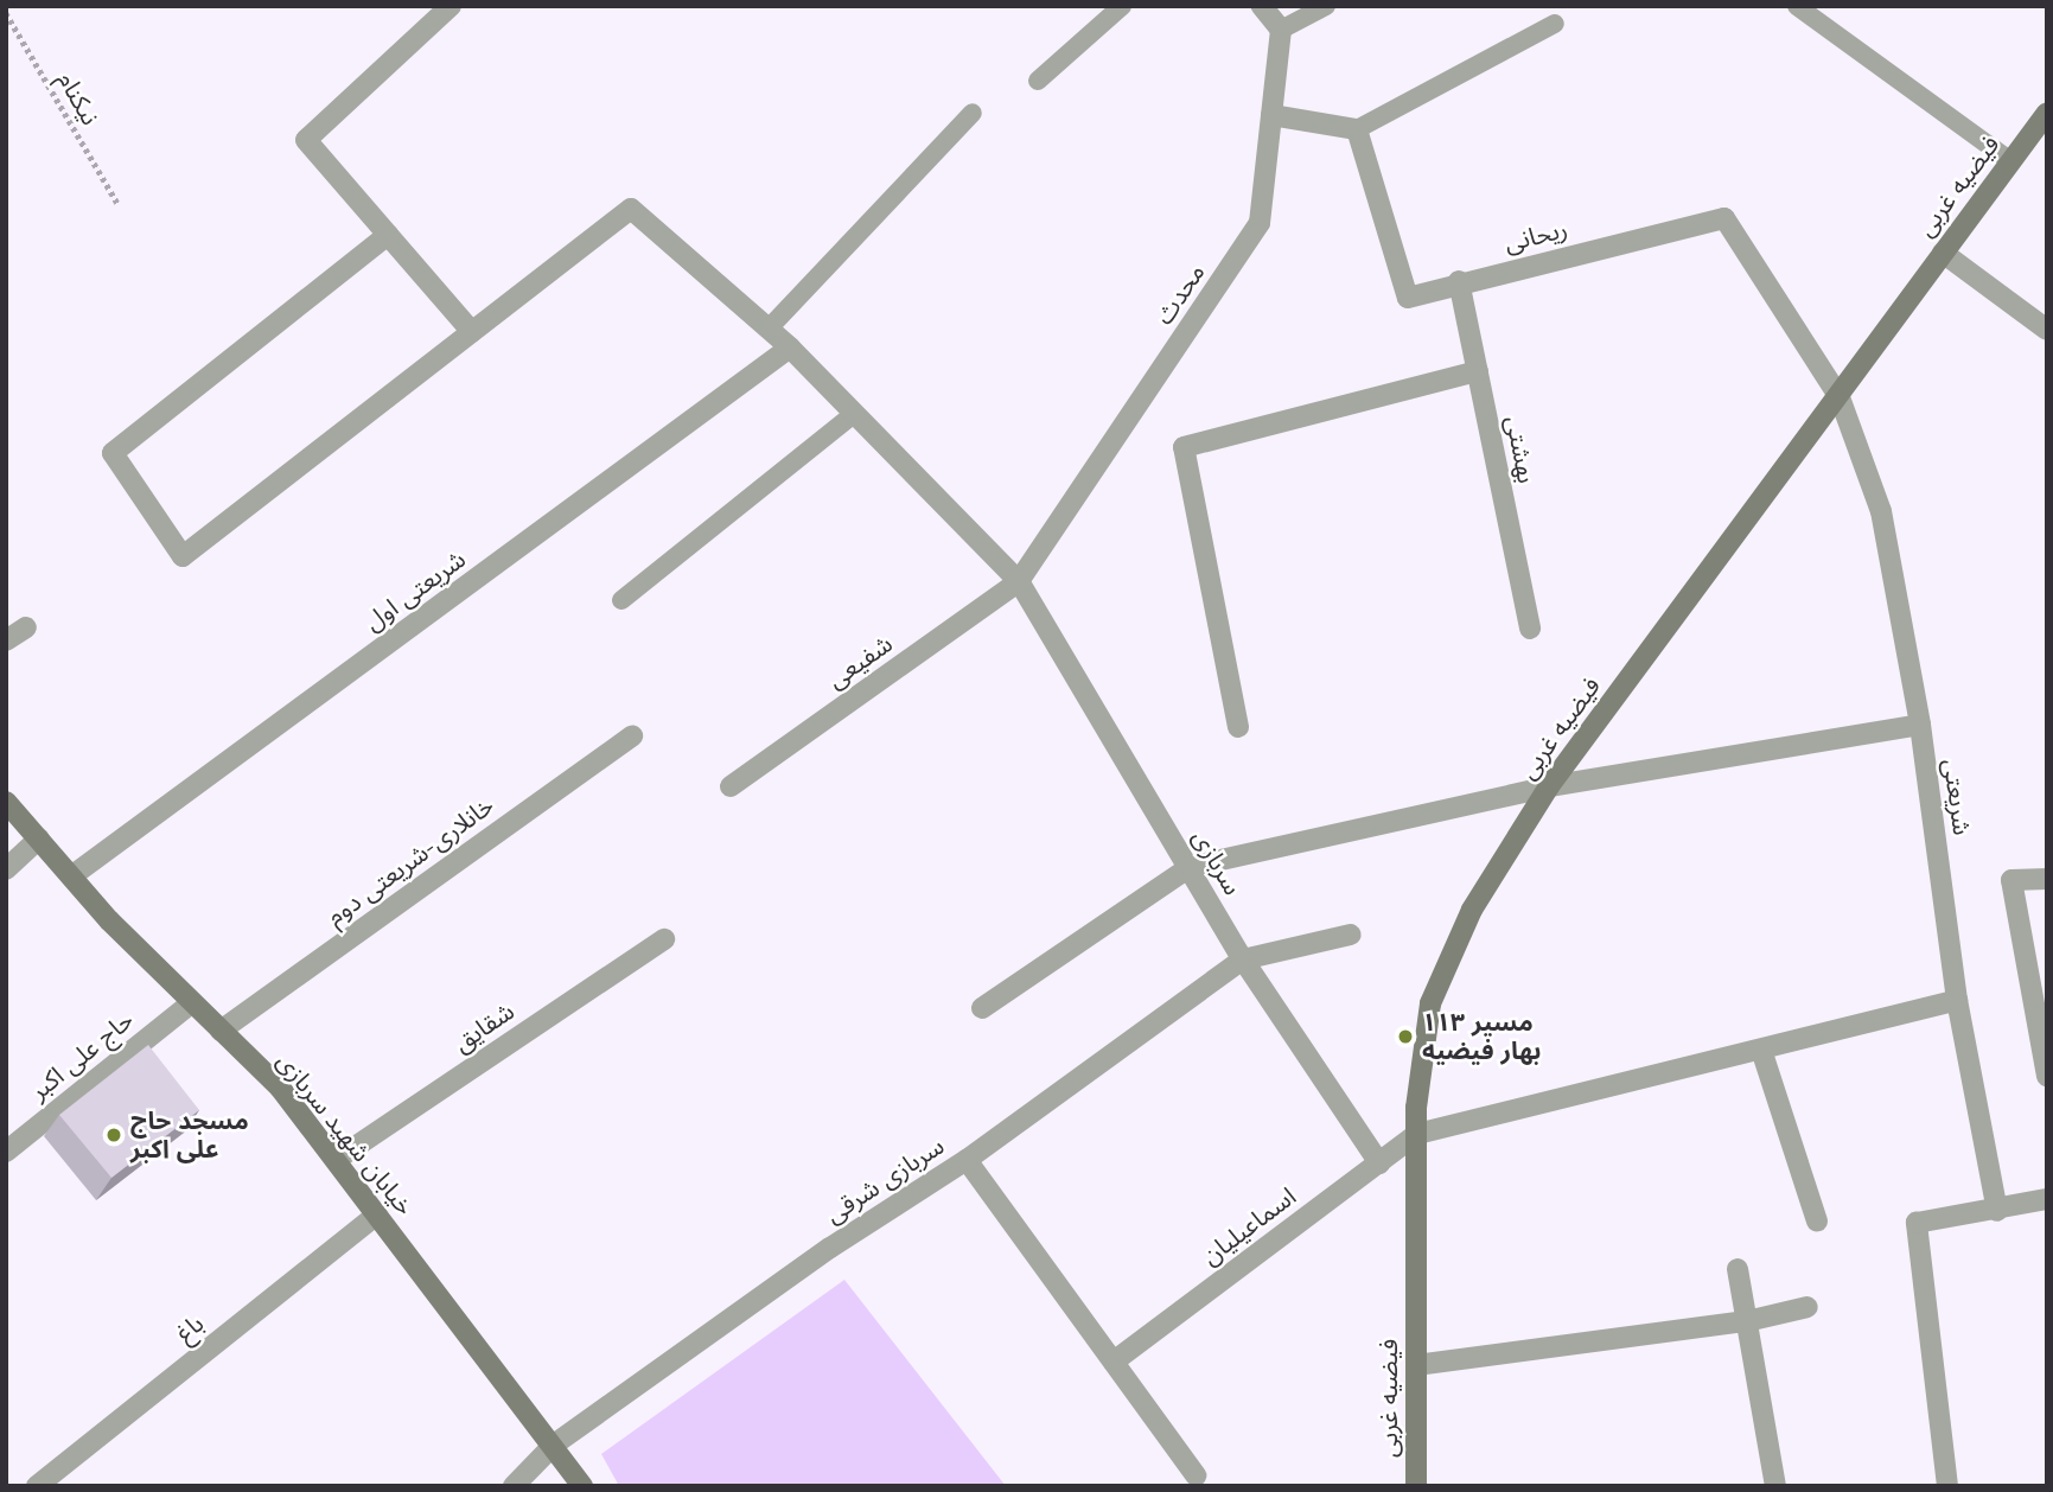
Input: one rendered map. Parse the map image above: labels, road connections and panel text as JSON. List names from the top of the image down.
{
  "streets": {
    "street": [
      "فیضیه غربی",
      "ریحانی",
      "محدث",
      "بهشتی",
      "شریعتی اول",
      "شفیعی",
      "شریعتی",
      "خانلاری-شریعتی دوم",
      "سربازی",
      "شقایق",
      "حاج علی اکبر",
      "خیابان شهید سربازی",
      "سربازی شرقی",
      "اسماعیلیان",
      "باغ"
    ],
    "path": ["نیکنام"]
  },
  "crossings": [
    ["فیضیه غربی", "ریحانی"],
    ["فیضیه غربی", "شریعتی"],
    ["فیضیه غربی", "اسماعیلیان"],
    ["ریحانی", "بهشتی"],
    ["ریحانی", "شریعتی"],
    ["محدث", "شفیعی"],
    ["محدث", "سربازی"],
    ["شریعتی اول", "سربازی"],
    ["شریعتی اول", "خیابان شهید سربازی"],
    ["شفیعی", "سربازی"],
    ["خانلاری-شریعتی دوم", "خیابان شهید سربازی"],
    ["سربازی", "سربازی شرقی"],
    ["سربازی", "اسماعیلیان"],
    ["شقایق", "خیابان شهید سربازی"],
    ["حاج علی اکبر", "خیابان شهید سربازی"],
    ["خیابان شهید سربازی", "سربازی شرقی"],
    ["خیابان شهید سربازی", "باغ"]
  ],
  "places": ["مسیر ۱۱۳ بهار فیضیه", "مسجد حاج علی اکبر"]
}
